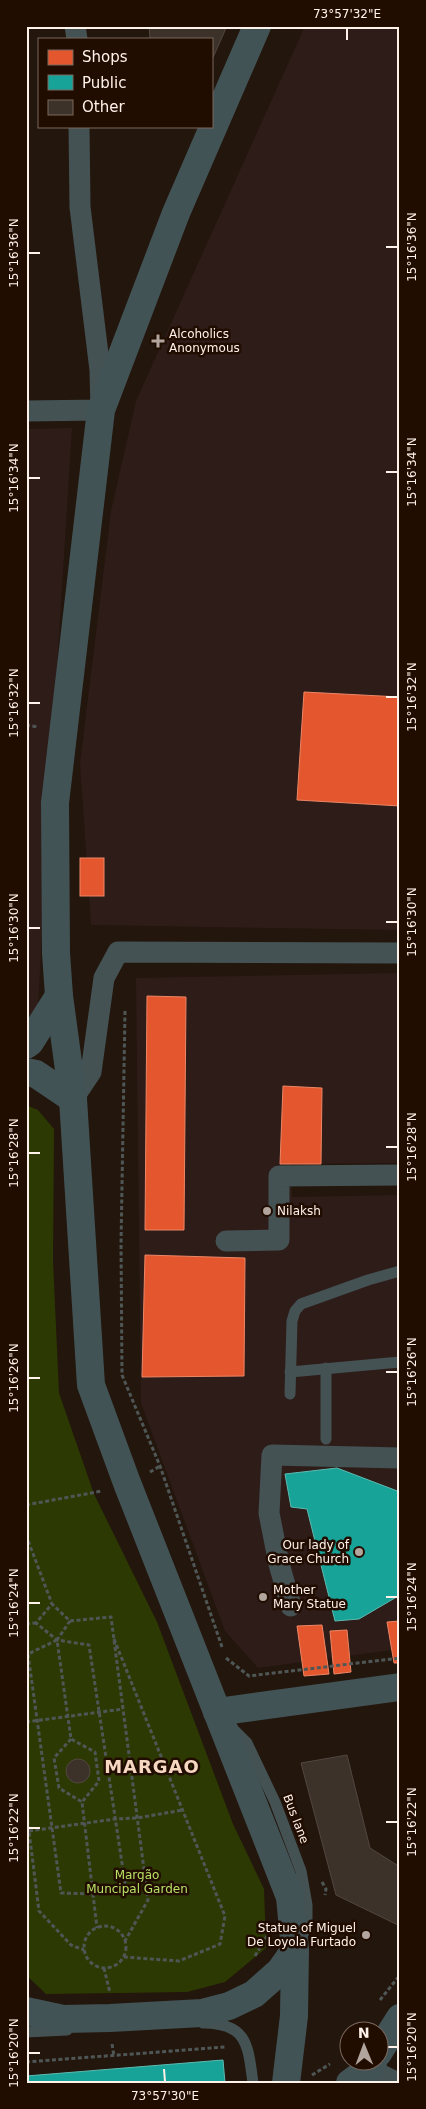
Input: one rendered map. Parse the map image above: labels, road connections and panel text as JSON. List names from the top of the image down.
{
  "districts": ["MARGAO"],
  "parks": ["Margão Muncipal Garden"],
  "places": {
    "health": ["Alcoholics Anonymous"],
    "other": [
      "Nilaksh",
      "Our lady of Grace Church",
      "Mother Mary Statue",
      "Statue of Miguel De Loyola Furtado"
    ]
  },
  "legend": ["Shops", "Public", "Other"],
  "north": "top",
  "coordinates": [
    "73°57'32\"E",
    "15°16'36\"N",
    "15°16'34\"N",
    "15°16'32\"N",
    "15°16'30\"N",
    "15°16'28\"N",
    "15°16'26\"N",
    "15°16'24\"N",
    "15°16'22\"N",
    "15°16'20\"N",
    "73°57'30\"E"
  ]
}
